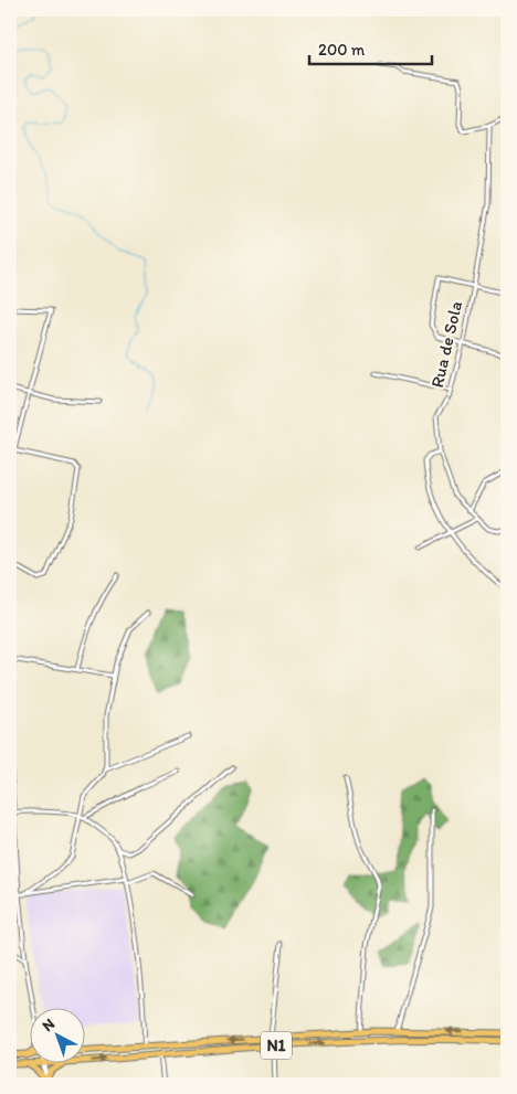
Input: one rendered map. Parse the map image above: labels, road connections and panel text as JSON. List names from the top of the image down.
{
  "streets": {
    "main road": ["N1"],
    "street": ["Rua de Sola"]
  },
  "scale_bar": "200 m",
  "north": "top left"
}
